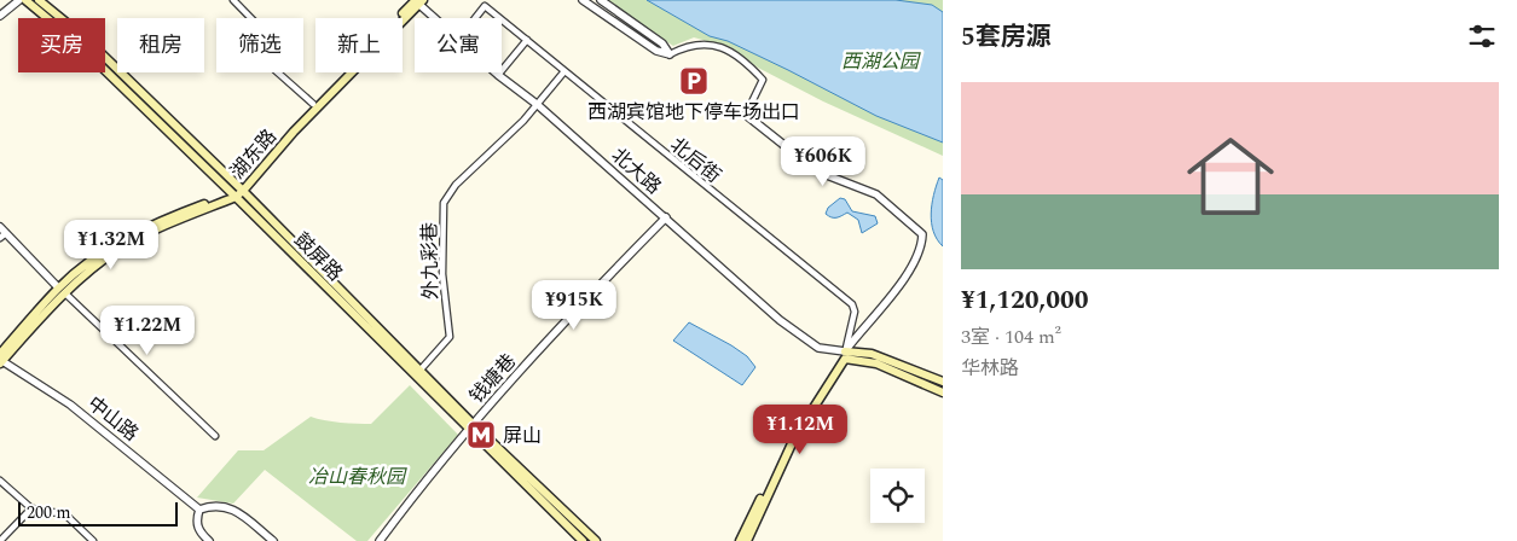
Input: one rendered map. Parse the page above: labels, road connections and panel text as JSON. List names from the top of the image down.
{
  "streets": {
    "main road": ["湖东路", "鼓屏路"],
    "street": [
      "北后街",
      "北大路",
      "外九彩巷",
      "钱塘巷",
      "中山路"
    ]
  },
  "crossings": [
    ["湖东路", "北大路"],
    ["湖东路", "鼓屏路"],
    ["湖东路", "中山路"],
    ["北后街", "北大路"],
    ["北后街", "外九彩巷"],
    ["北大路", "外九彩巷"],
    ["北大路", "钱塘巷"],
    ["鼓屏路", "外九彩巷"],
    ["鼓屏路", "钱塘巷"]
  ],
  "parks": ["西湖公园", "冶山春秋园"],
  "places": {
    "parking": ["西湖宾馆地下停车场出口"],
    "metro station": ["屏山"]
  },
  "scale_bar": "200 m",
  "page": {
    "heading": "5套房源",
    "chip": [
      "买房",
      "租房",
      "筛选",
      "新上",
      "公寓"
    ],
    "list": [
      {
        "name": "¥1,120,000",
        "note": "3室 · 104 m² · 华林路"
      }
    ],
    "price": [
      "¥606K",
      "¥1.32M",
      "¥915K",
      "¥1.22M",
      "¥1.12M"
    ],
    "scale": "200 m"
  }
}
